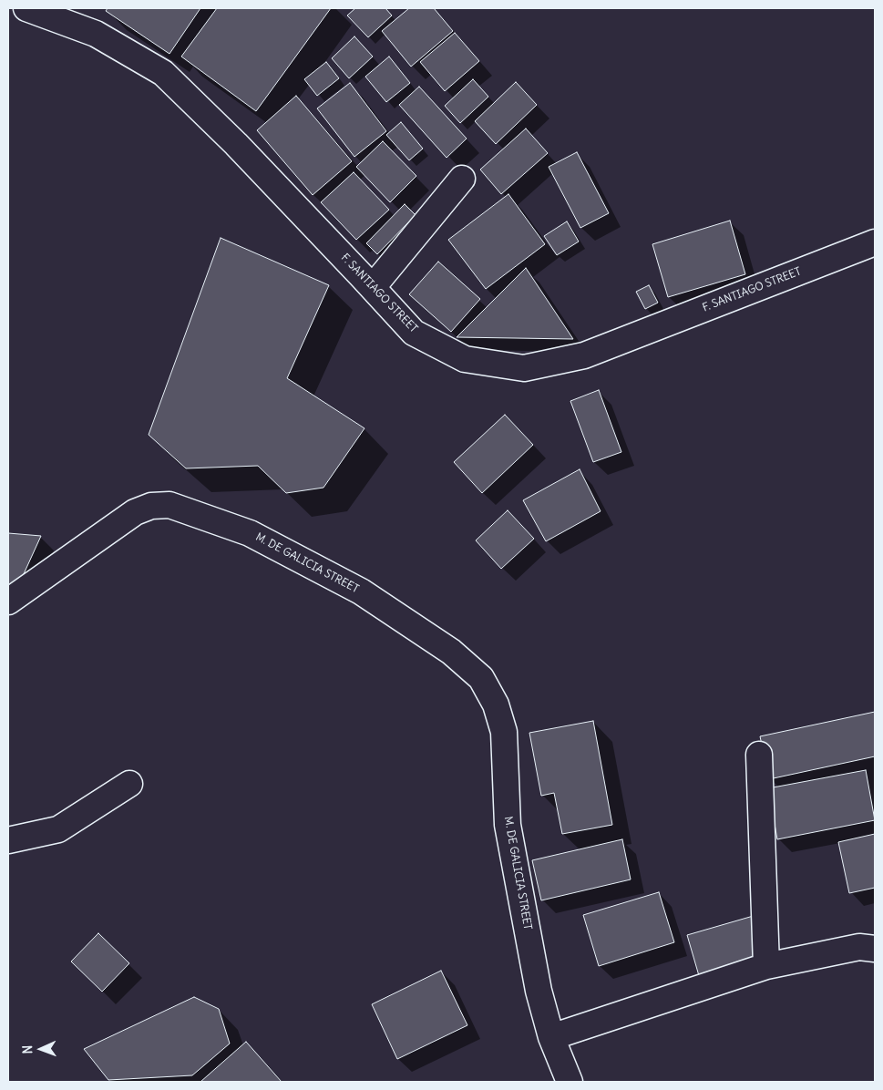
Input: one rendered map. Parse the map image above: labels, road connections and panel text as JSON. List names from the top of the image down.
{
  "streets": {
    "street": ["F. SANTIAGO STREET", "M. DE GALICIA STREET"]
  },
  "north": "left"
}
